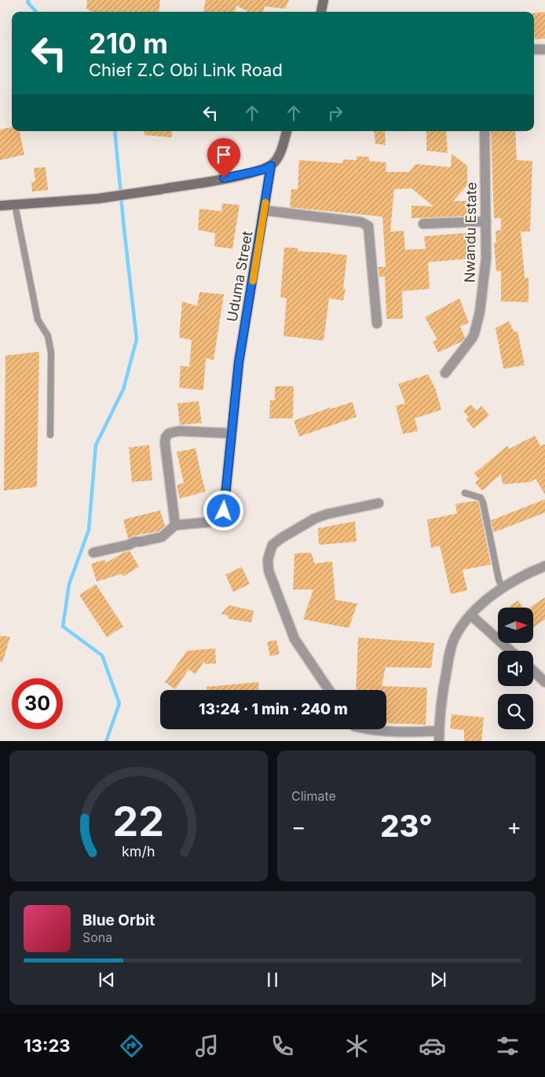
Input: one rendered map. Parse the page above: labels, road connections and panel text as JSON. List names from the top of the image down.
{
  "streets": {
    "street": ["Nwandu Estate", "Uduma Street"]
  },
  "north": "right",
  "page": {
    "turn": ["210 m", "Chief Z.C Obi Link Road"],
    "limit": "30",
    "trip": "13:24 · 1 min · 240 m",
    "tile": "Climate",
    "heat": ["−", "23°", "+"],
    "song": ["Blue Orbit", "Sona"],
    "tabs": "13:23",
    "gauge": ["22", "km/h"]
  }
}
